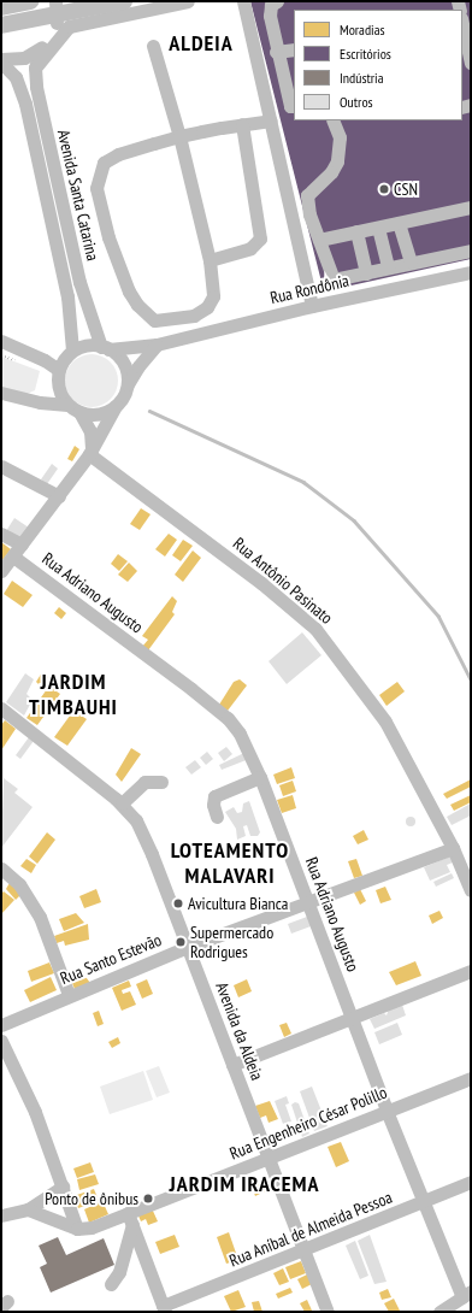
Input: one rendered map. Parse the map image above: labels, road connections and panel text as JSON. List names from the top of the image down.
{
  "streets": {
    "street": [
      "Avenida Santa Catarina",
      "Rua Rondônia",
      "Rua Antônio Pasinato",
      "Rua Adriano Augusto",
      "Rua Santo Estevão",
      "Avenida da Aldeia",
      "Rua Engenheiro César Polillo",
      "Rua Aníbal de Almeida Pessoa"
    ]
  },
  "crossings": [
    ["Avenida Santa Catarina", "Rua Rondônia"],
    ["Rua Antônio Pasinato", "Rua Santo Estevão"],
    ["Rua Adriano Augusto", "Rua Santo Estevão"],
    ["Rua Adriano Augusto", "Rua Engenheiro César Polillo"],
    ["Rua Adriano Augusto", "Rua Aníbal de Almeida Pessoa"],
    ["Rua Santo Estevão", "Avenida da Aldeia"],
    ["Avenida da Aldeia", "Rua Engenheiro César Polillo"],
    ["Avenida da Aldeia", "Rua Aníbal de Almeida Pessoa"]
  ],
  "districts": [
    "ALDEIA",
    "JARDIM TIMBAUHI",
    "LOTEAMENTO MALAVARI",
    "JARDIM IRACEMA"
  ],
  "places": [
    "CSN",
    "Avicultura Bianca",
    "Supermercado Rodrigues",
    "Ponto de ônibus"
  ],
  "legend": [
    "Moradias",
    "Escritórios",
    "Indústria",
    "Outros"
  ]
}
